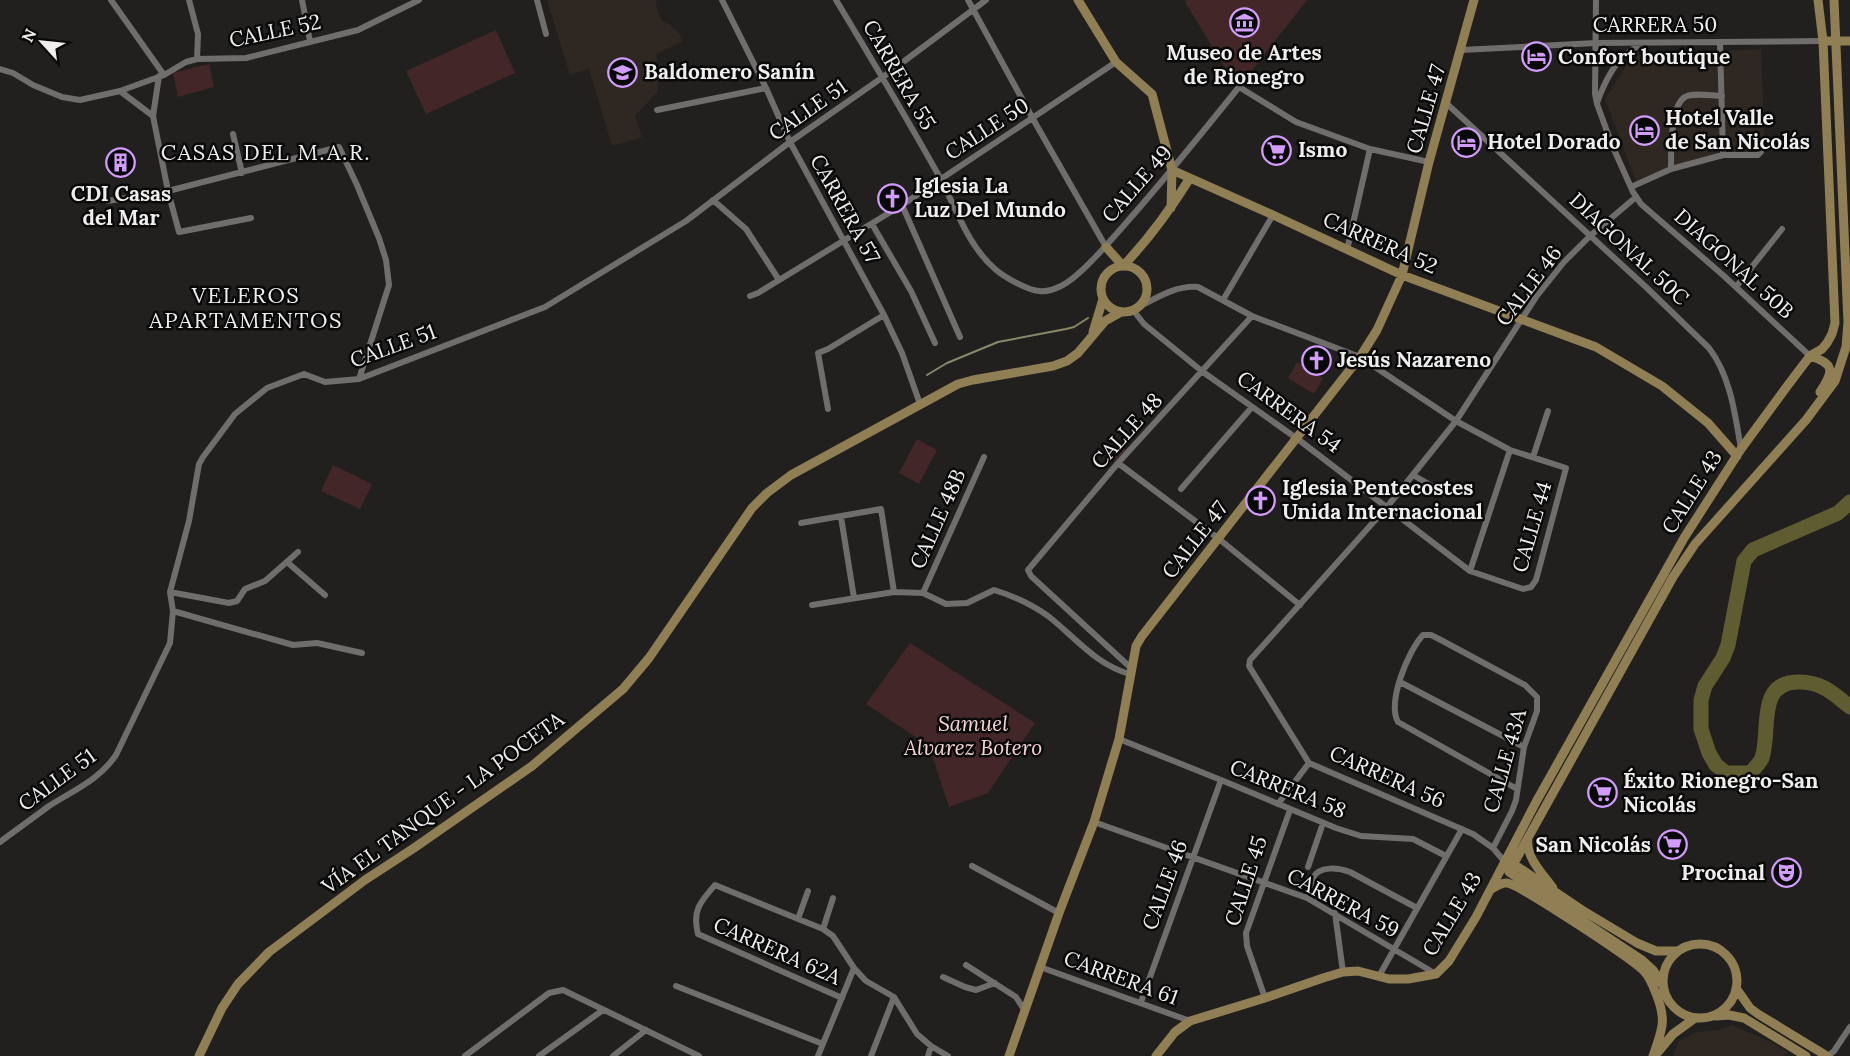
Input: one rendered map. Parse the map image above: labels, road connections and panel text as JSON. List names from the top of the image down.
{
  "streets": {
    "street": [
      "CARRERA 50",
      "CALLE 52",
      "CARRERA 55",
      "CALLE 47",
      "CALLE 51",
      "CALLE 50",
      "CALLE 49",
      "CARRERA 57",
      "CARRERA 52",
      "DIAGONAL 50C",
      "DIAGONAL 50B",
      "CALLE 46",
      "CARRERA 54",
      "CALLE 48",
      "CALLE 43",
      "CALLE 48B",
      "CALLE 44",
      "CALLE 43A",
      "CARRERA 56",
      "CARRERA 58",
      "VÍA EL TANQUE - LA POCETA",
      "CALLE 45",
      "CARRERA 59",
      "CARRERA 62A",
      "CARRERA 61"
    ]
  },
  "crossings": [
    ["CARRERA 50", "CALLE 47"],
    ["CARRERA 50", "CALLE 43"],
    ["CARRERA 55", "CALLE 51"],
    ["CARRERA 55", "CALLE 50"],
    ["CARRERA 55", "CALLE 49"],
    ["CALLE 47", "CARRERA 52"],
    ["CALLE 47", "DIAGONAL 50C"],
    ["CALLE 47", "CARRERA 54"],
    ["CALLE 47", "CALLE 48"],
    ["CALLE 47", "CALLE 48B"],
    ["CALLE 47", "CARRERA 58"],
    ["CALLE 47", "CARRERA 59"],
    ["CALLE 47", "CARRERA 61"],
    ["CALLE 51", "CARRERA 57"],
    ["CALLE 50", "CARRERA 57"],
    ["CALLE 49", "CARRERA 52"],
    ["CARRERA 57", "VÍA EL TANQUE - LA POCETA"],
    ["CARRERA 52", "DIAGONAL 50C"],
    ["CARRERA 52", "CALLE 46"],
    ["CARRERA 52", "CALLE 43"],
    ["DIAGONAL 50C", "CALLE 46"],
    ["DIAGONAL 50C", "CALLE 43"],
    ["DIAGONAL 50B", "CALLE 46"],
    ["DIAGONAL 50B", "CALLE 43"],
    ["CALLE 46", "CARRERA 54"],
    ["CALLE 46", "CARRERA 56"],
    ["CALLE 46", "CARRERA 58"],
    ["CALLE 46", "CARRERA 59"],
    ["CALLE 46", "CARRERA 61"],
    ["CARRERA 54", "CALLE 48"],
    ["CARRERA 54", "CALLE 44"],
    ["CARRERA 54", "VÍA EL TANQUE - LA POCETA"],
    ["CALLE 48", "CALLE 48B"],
    ["CALLE 43", "CARRERA 56"],
    ["CALLE 43", "CARRERA 59"],
    ["CALLE 43A", "CARRERA 56"],
    ["CARRERA 58", "CALLE 45"],
    ["CALLE 45", "CARRERA 59"]
  ],
  "districts": ["CASAS DEL M.A.R.", "VELEROS APARTAMENTOS"],
  "parks": ["Samuel Alvarez Botero"],
  "places": {
    "museum": ["Museo de Artes de Rionegro"],
    "hotel": ["Confort boutique", "Hotel Valle de San Nicolás", "Hotel Dorado"],
    "school or university": ["Baldomero Sanín"],
    "supermarket": ["Ismo", "Éxito Rionegro-San Nicolás", "San Nicolás"],
    "building": ["CDI Casas del Mar"],
    "church": ["Iglesia La Luz Del Mundo", "Jesús Nazareno", "Iglesia Pentecostes Unida Internacional"],
    "theatre": ["Procinal"]
  },
  "north": "top left"
}
